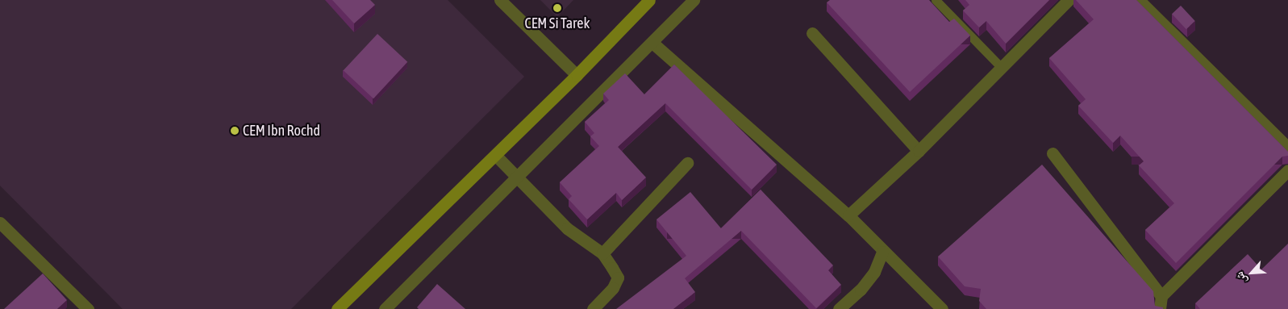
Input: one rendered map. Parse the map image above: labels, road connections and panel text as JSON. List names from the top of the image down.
{
  "places": ["CEM Si Tarek", "CEM Ibn Rochd"],
  "north": "bottom left"
}
